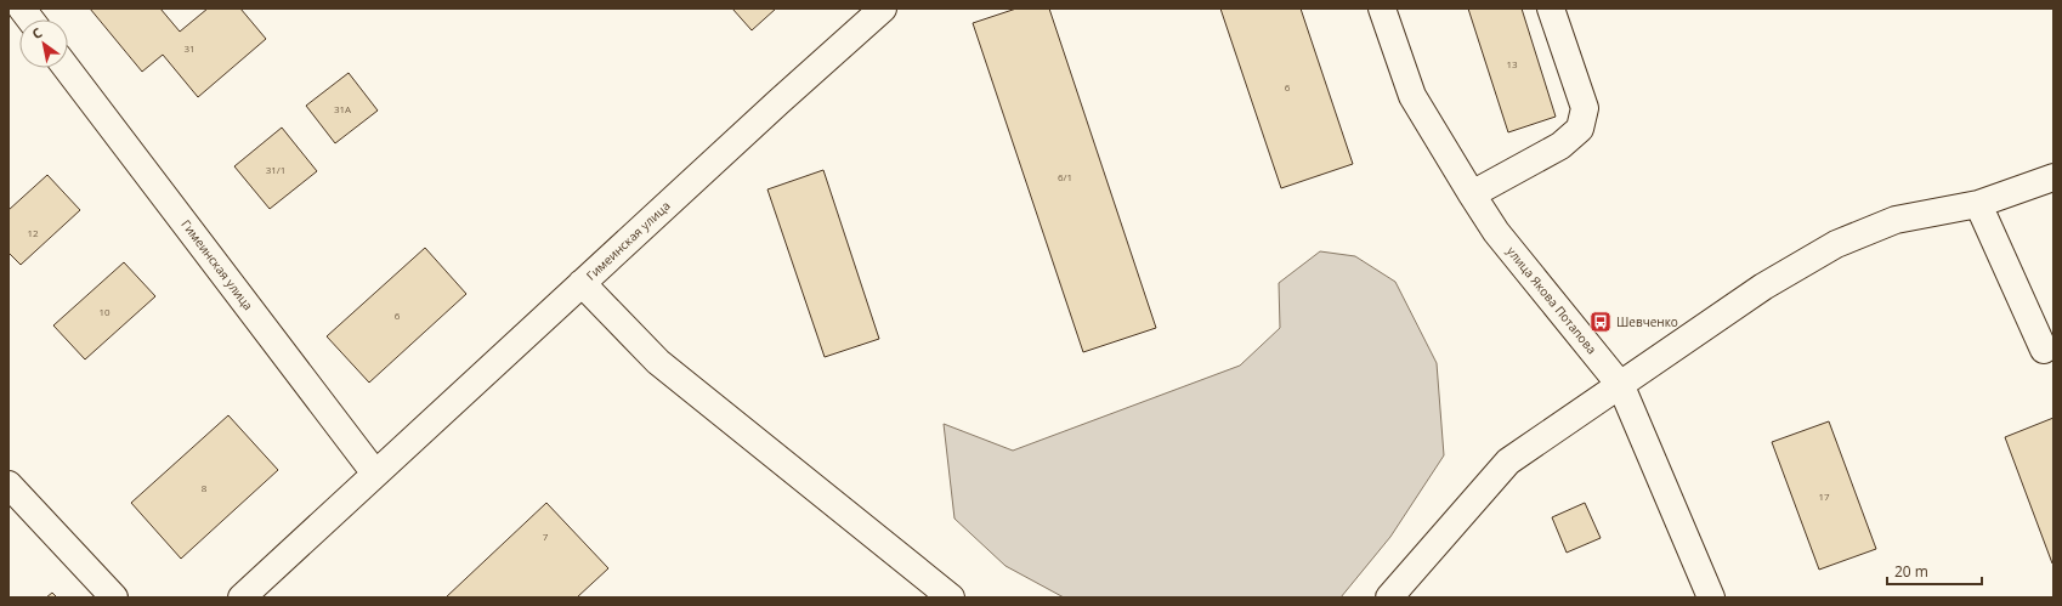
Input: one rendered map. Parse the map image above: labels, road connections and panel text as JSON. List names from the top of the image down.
{
  "streets": {
    "street": ["Гимеинская улица", "улица Якова Потапова"]
  },
  "places": {
    "bus stop": ["Шевченко"]
  },
  "house_numbers": [
    "31",
    "13",
    "6",
    "31А",
    "31/1",
    "6/1",
    "12",
    "10",
    "6",
    "8",
    "17",
    "7"
  ],
  "scale_bar": "20 m",
  "north": "top left"
}
